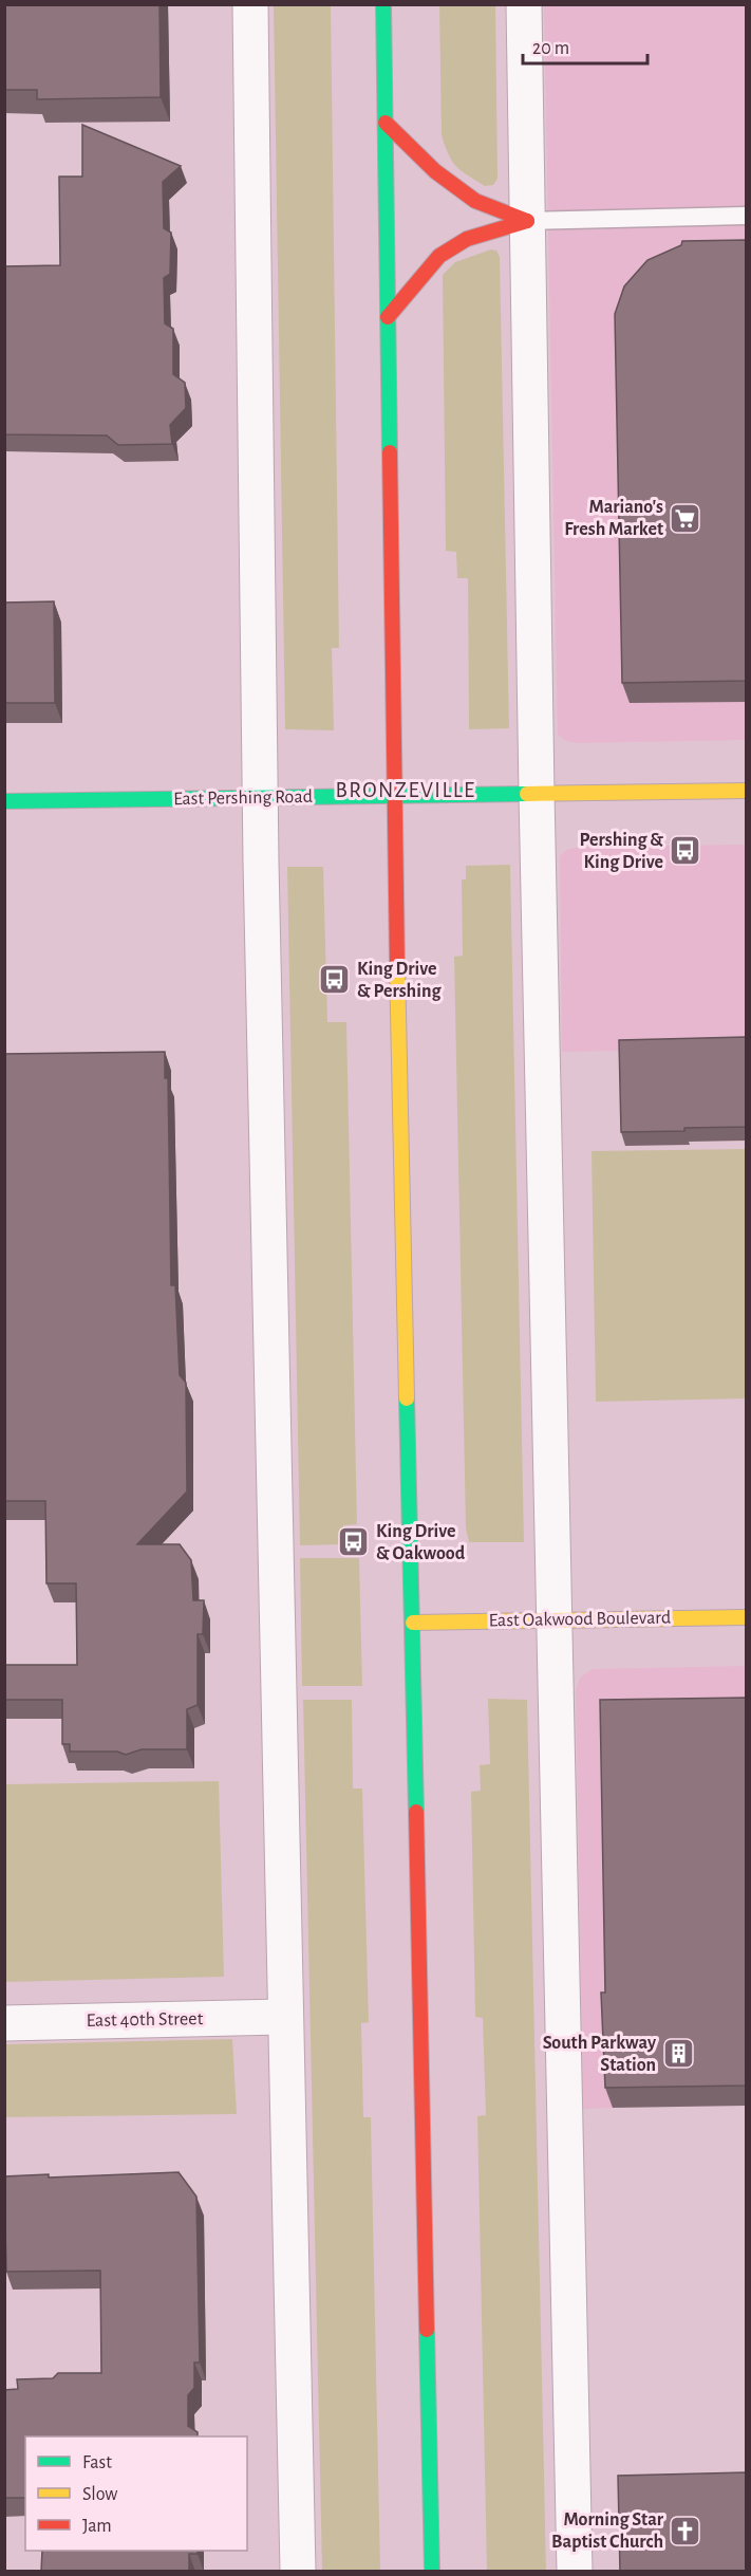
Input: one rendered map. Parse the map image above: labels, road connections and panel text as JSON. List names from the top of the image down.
{
  "streets": {
    "street": ["East Pershing Road", "East Oakwood Boulevard", "East 40th Street"]
  },
  "districts": ["BRONZEVILLE"],
  "places": {
    "supermarket": ["Mariano's Fresh Market"],
    "bus stop": ["Pershing & King Drive", "King Drive & Pershing", "King Drive & Oakwood"],
    "building": ["South Parkway Station"],
    "church": ["Morning Star Baptist Church"]
  },
  "legend": ["Fast", "Slow", "Jam"],
  "scale_bar": "20 m"
}
